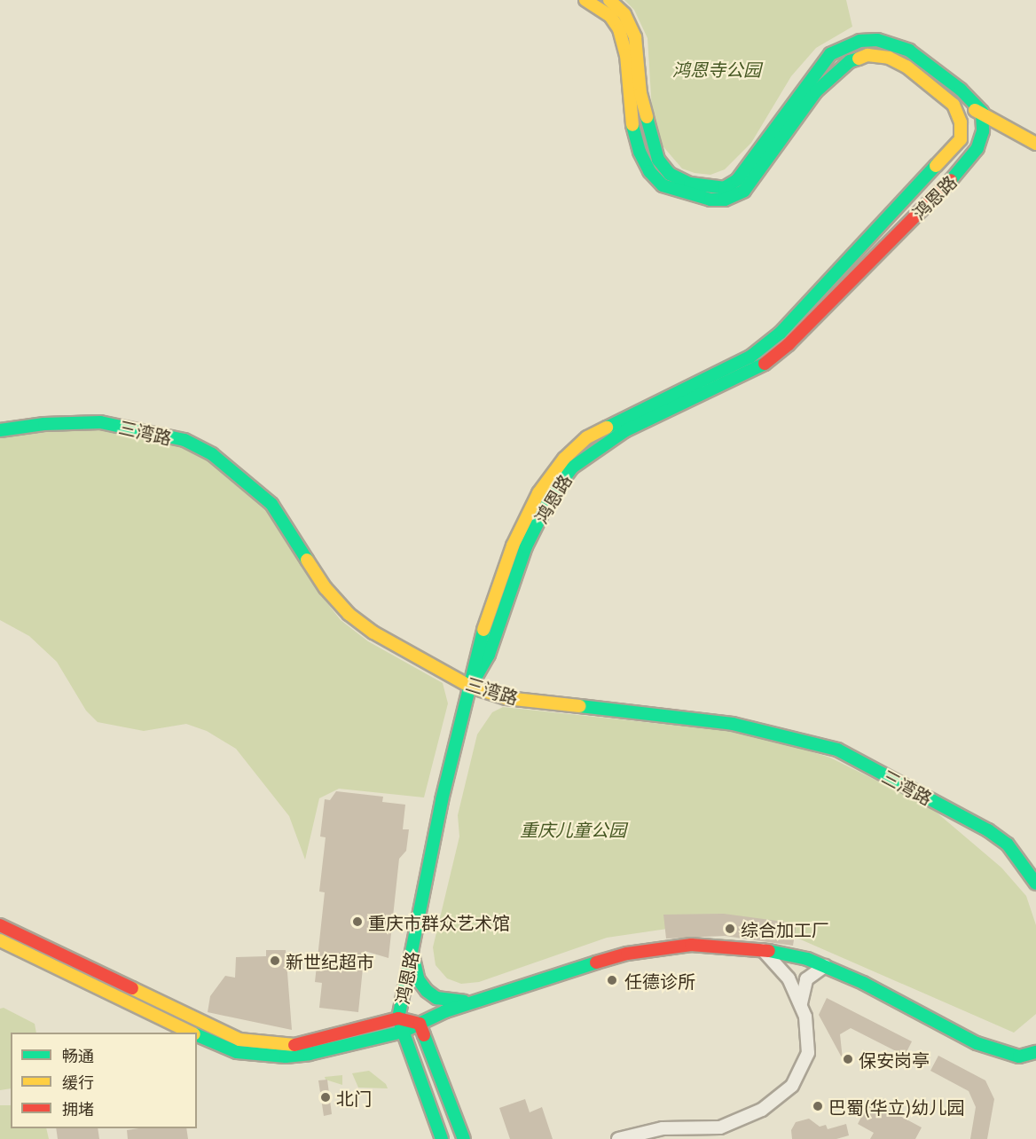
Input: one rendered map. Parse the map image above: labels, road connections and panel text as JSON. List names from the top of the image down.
{
  "streets": {
    "main road": ["鸿恩路", "三湾路"]
  },
  "crossings": [
    ["鸿恩路", "三湾路"]
  ],
  "parks": ["鸿恩寺公园", "重庆儿童公园"],
  "places": [
    "重庆市群众艺术馆",
    "综合加工厂",
    "新世纪超市",
    "任德诊所",
    "保安岗亭",
    "北门",
    "巴蜀(华立)幼儿园"
  ],
  "legend": ["畅通", "缓行", "拥堵"]
}
